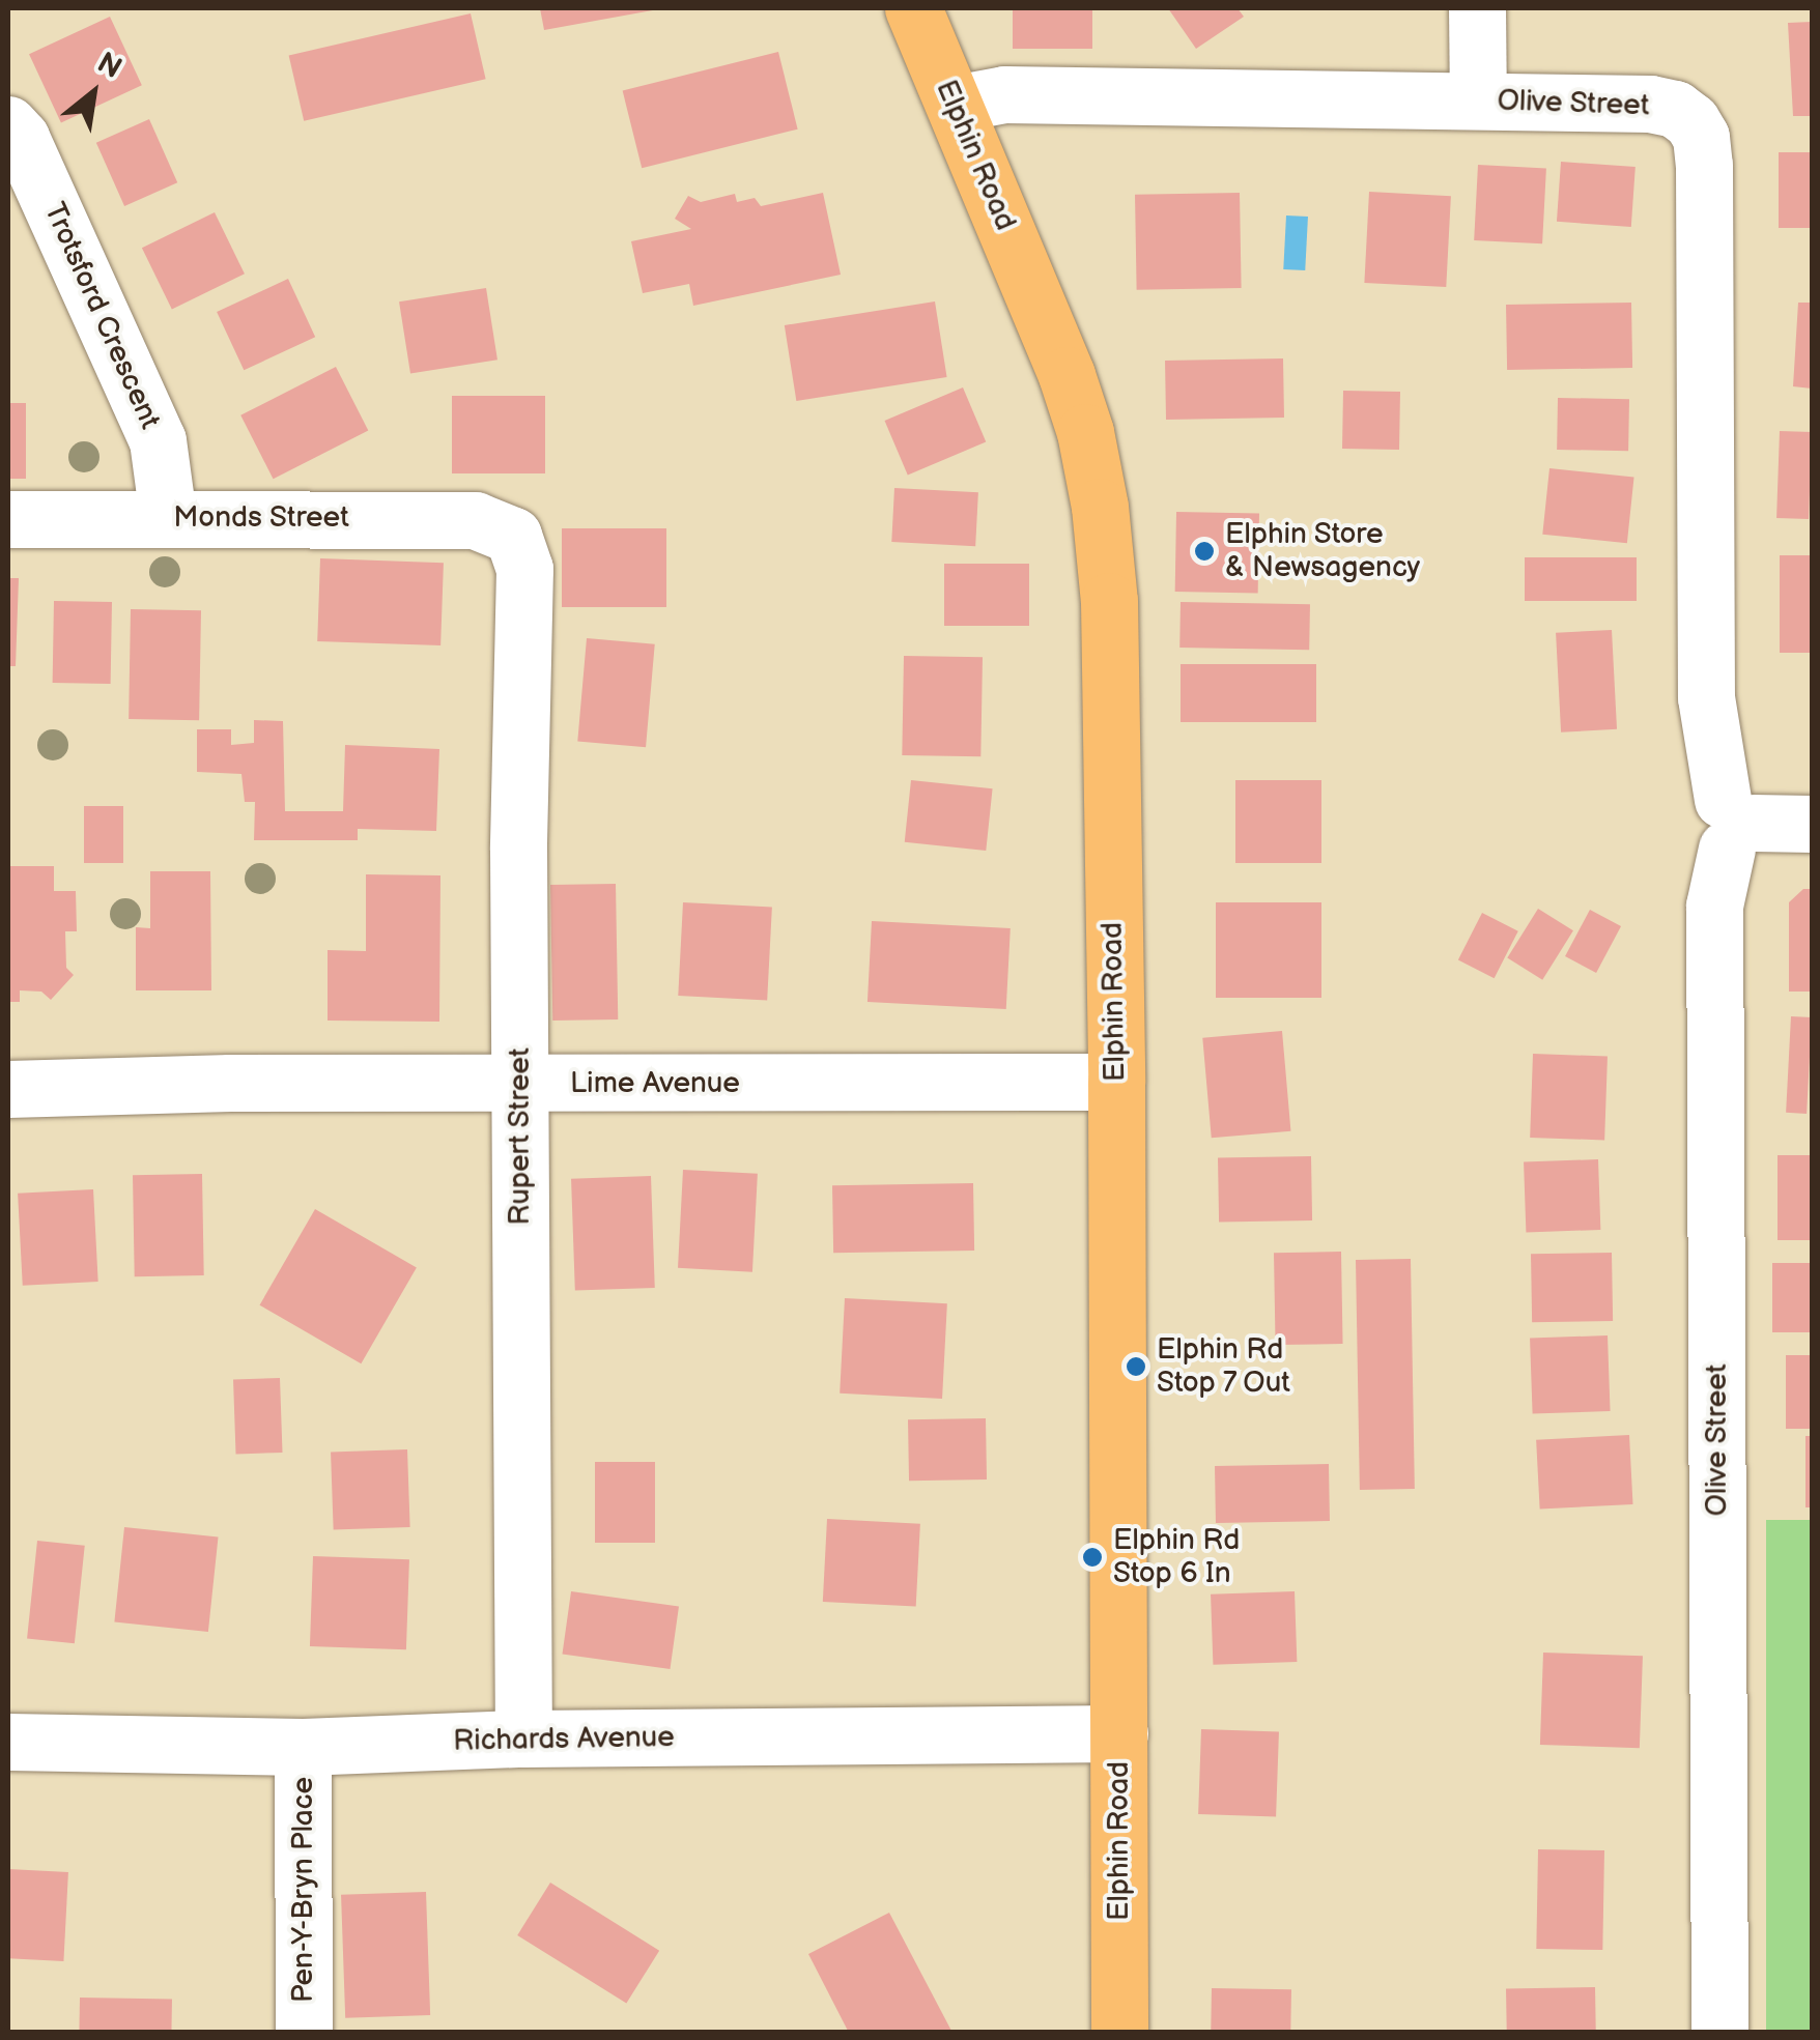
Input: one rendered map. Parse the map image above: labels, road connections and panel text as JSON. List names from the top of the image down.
{
  "streets": {
    "highway": ["Elphin Road"],
    "street": [
      "Olive Street",
      "Trotsford Crescent",
      "Monds Street",
      "Lime Avenue",
      "Rupert Street",
      "Richards Avenue",
      "Pen-Y-Bryn Place"
    ]
  },
  "crossings": [
    ["Olive Street", "Elphin Road"],
    ["Elphin Road", "Lime Avenue"],
    ["Elphin Road", "Richards Avenue"],
    ["Trotsford Crescent", "Monds Street"],
    ["Monds Street", "Rupert Street"],
    ["Lime Avenue", "Rupert Street"],
    ["Rupert Street", "Richards Avenue"],
    ["Richards Avenue", "Pen-Y-Bryn Place"]
  ],
  "places": ["Elphin Store & Newsagency", "Elphin Rd Stop 7 Out", "Elphin Rd Stop 6 In"],
  "north": "top right"
}
